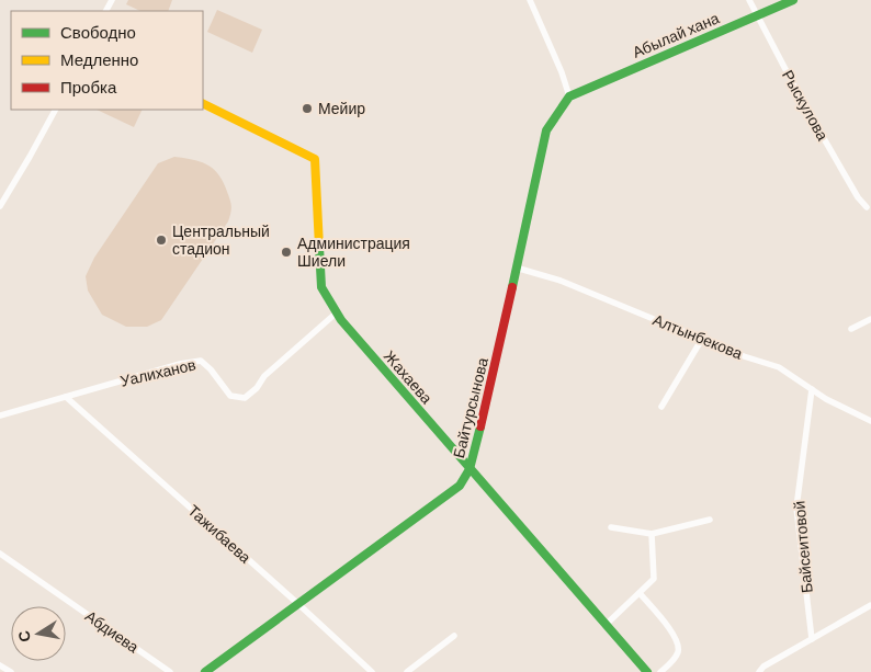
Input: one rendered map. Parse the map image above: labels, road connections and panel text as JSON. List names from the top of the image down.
{
  "streets": {
    "main road": ["Абылай хана", "Жахаева", "Байтурсынова"],
    "street": [
      "Рыскулова",
      "Алтынбекова",
      "Уалиханов",
      "Тажибаева",
      "Байсеитовой",
      "Абдиева"
    ]
  },
  "crossings": [
    ["Абылай хана", "Рыскулова"],
    ["Абылай хана", "Байтурсынова"],
    ["Алтынбекова", "Байтурсынова"],
    ["Алтынбекова", "Байсеитовой"],
    ["Уалиханов", "Жахаева"],
    ["Уалиханов", "Тажибаева"],
    ["Жахаева", "Байтурсынова"],
    ["Байтурсынова", "Тажибаева"]
  ],
  "places": ["Мейир", "Центральный стадион", "Администрация Шиели"],
  "legend": ["Свободно", "Медленно", "Пробка"],
  "north": "left"
}
